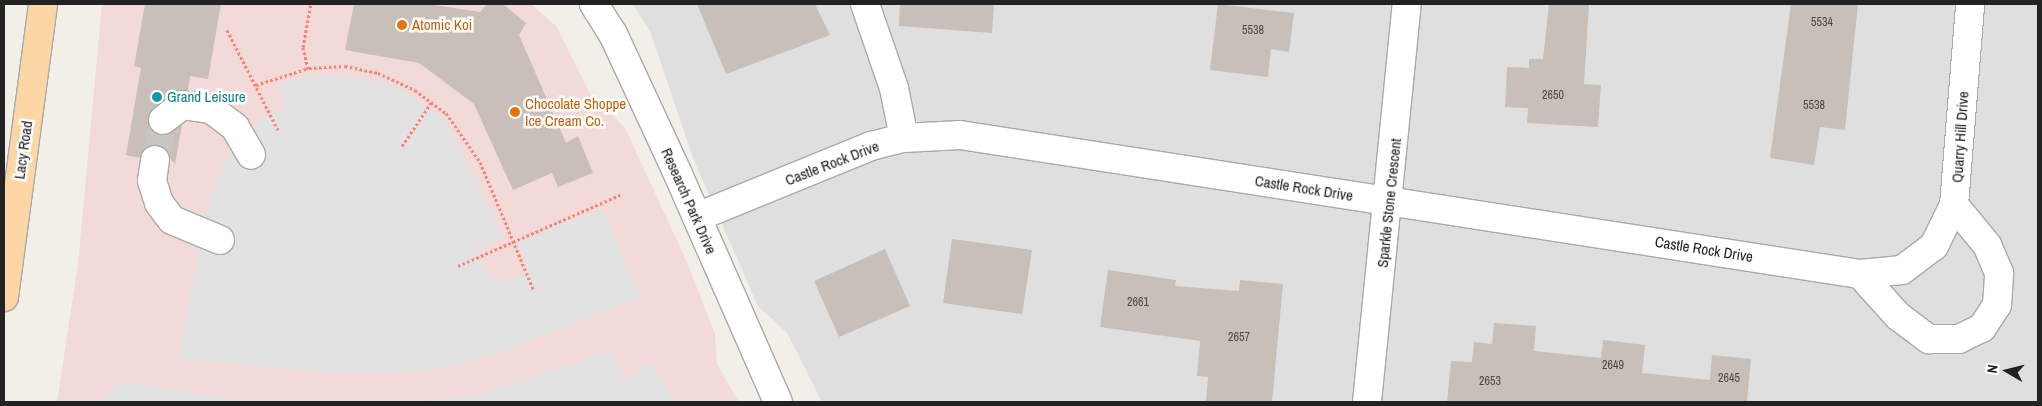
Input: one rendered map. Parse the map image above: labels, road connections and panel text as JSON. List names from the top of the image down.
{
  "streets": {
    "main road": ["Lacy Road"],
    "street": [
      "Quarry Hill Drive",
      "Castle Rock Drive",
      "Research Park Drive",
      "Sparkle Stone Crescent"
    ]
  },
  "crossings": [
    ["Quarry Hill Drive", "Castle Rock Drive"],
    ["Castle Rock Drive", "Research Park Drive"],
    ["Castle Rock Drive", "Sparkle Stone Crescent"]
  ],
  "places": ["Atomic Koi", "Grand Leisure", "Chocolate Shoppe Ice Cream Co."],
  "house_numbers": [
    "5534",
    "5538",
    "2650",
    "5538",
    "2661",
    "2657",
    "2649",
    "2645",
    "2653"
  ],
  "north": "left"
}
